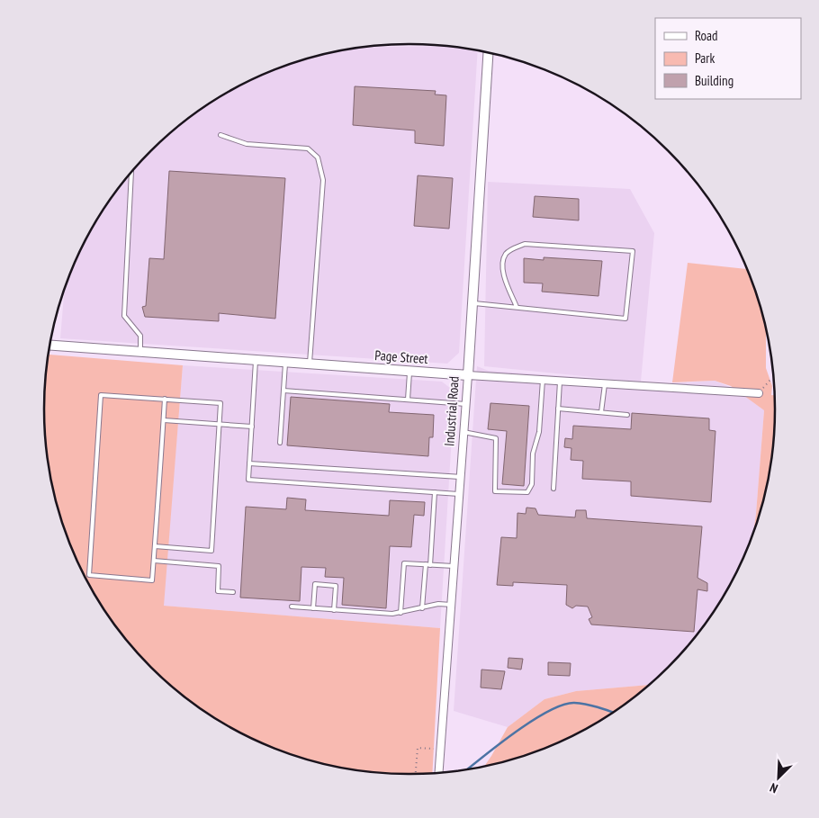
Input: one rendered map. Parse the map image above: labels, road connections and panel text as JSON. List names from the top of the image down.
{
  "streets": {
    "street": ["Page Street", "Industrial Road"]
  },
  "crossings": [
    ["Page Street", "Industrial Road"]
  ],
  "legend": ["Road", "Park", "Building"],
  "north": "bottom left"
}
